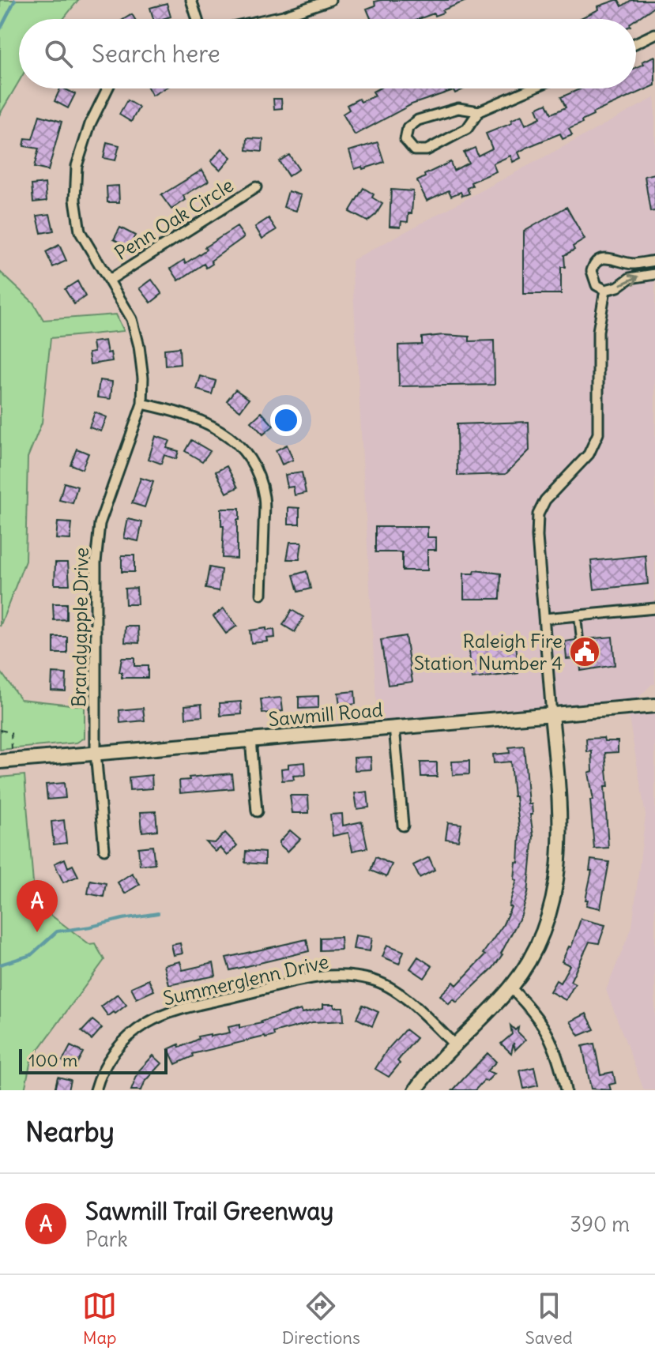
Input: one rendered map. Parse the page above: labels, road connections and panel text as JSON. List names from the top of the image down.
{
  "streets": {
    "street": [
      "Penn Oak Circle",
      "Brandyapple Drive",
      "Sawmill Road",
      "Summerglenn Drive"
    ]
  },
  "crossings": [
    ["Penn Oak Circle", "Brandyapple Drive"],
    ["Brandyapple Drive", "Sawmill Road"]
  ],
  "places": {
    "public building": ["Raleigh Fire Station Number 4"]
  },
  "scale_bar": "100 m",
  "page": {
    "search": "Search here",
    "pins": "A",
    "scale": "100 m",
    "heading": "Nearby",
    "list": [
      {
        "mark": "A",
        "name": "Sawmill Trail Greenway",
        "note": "Park",
        "value": "390 m"
      }
    ],
    "nav": ["Map", "Directions", "Saved"]
  }
}
